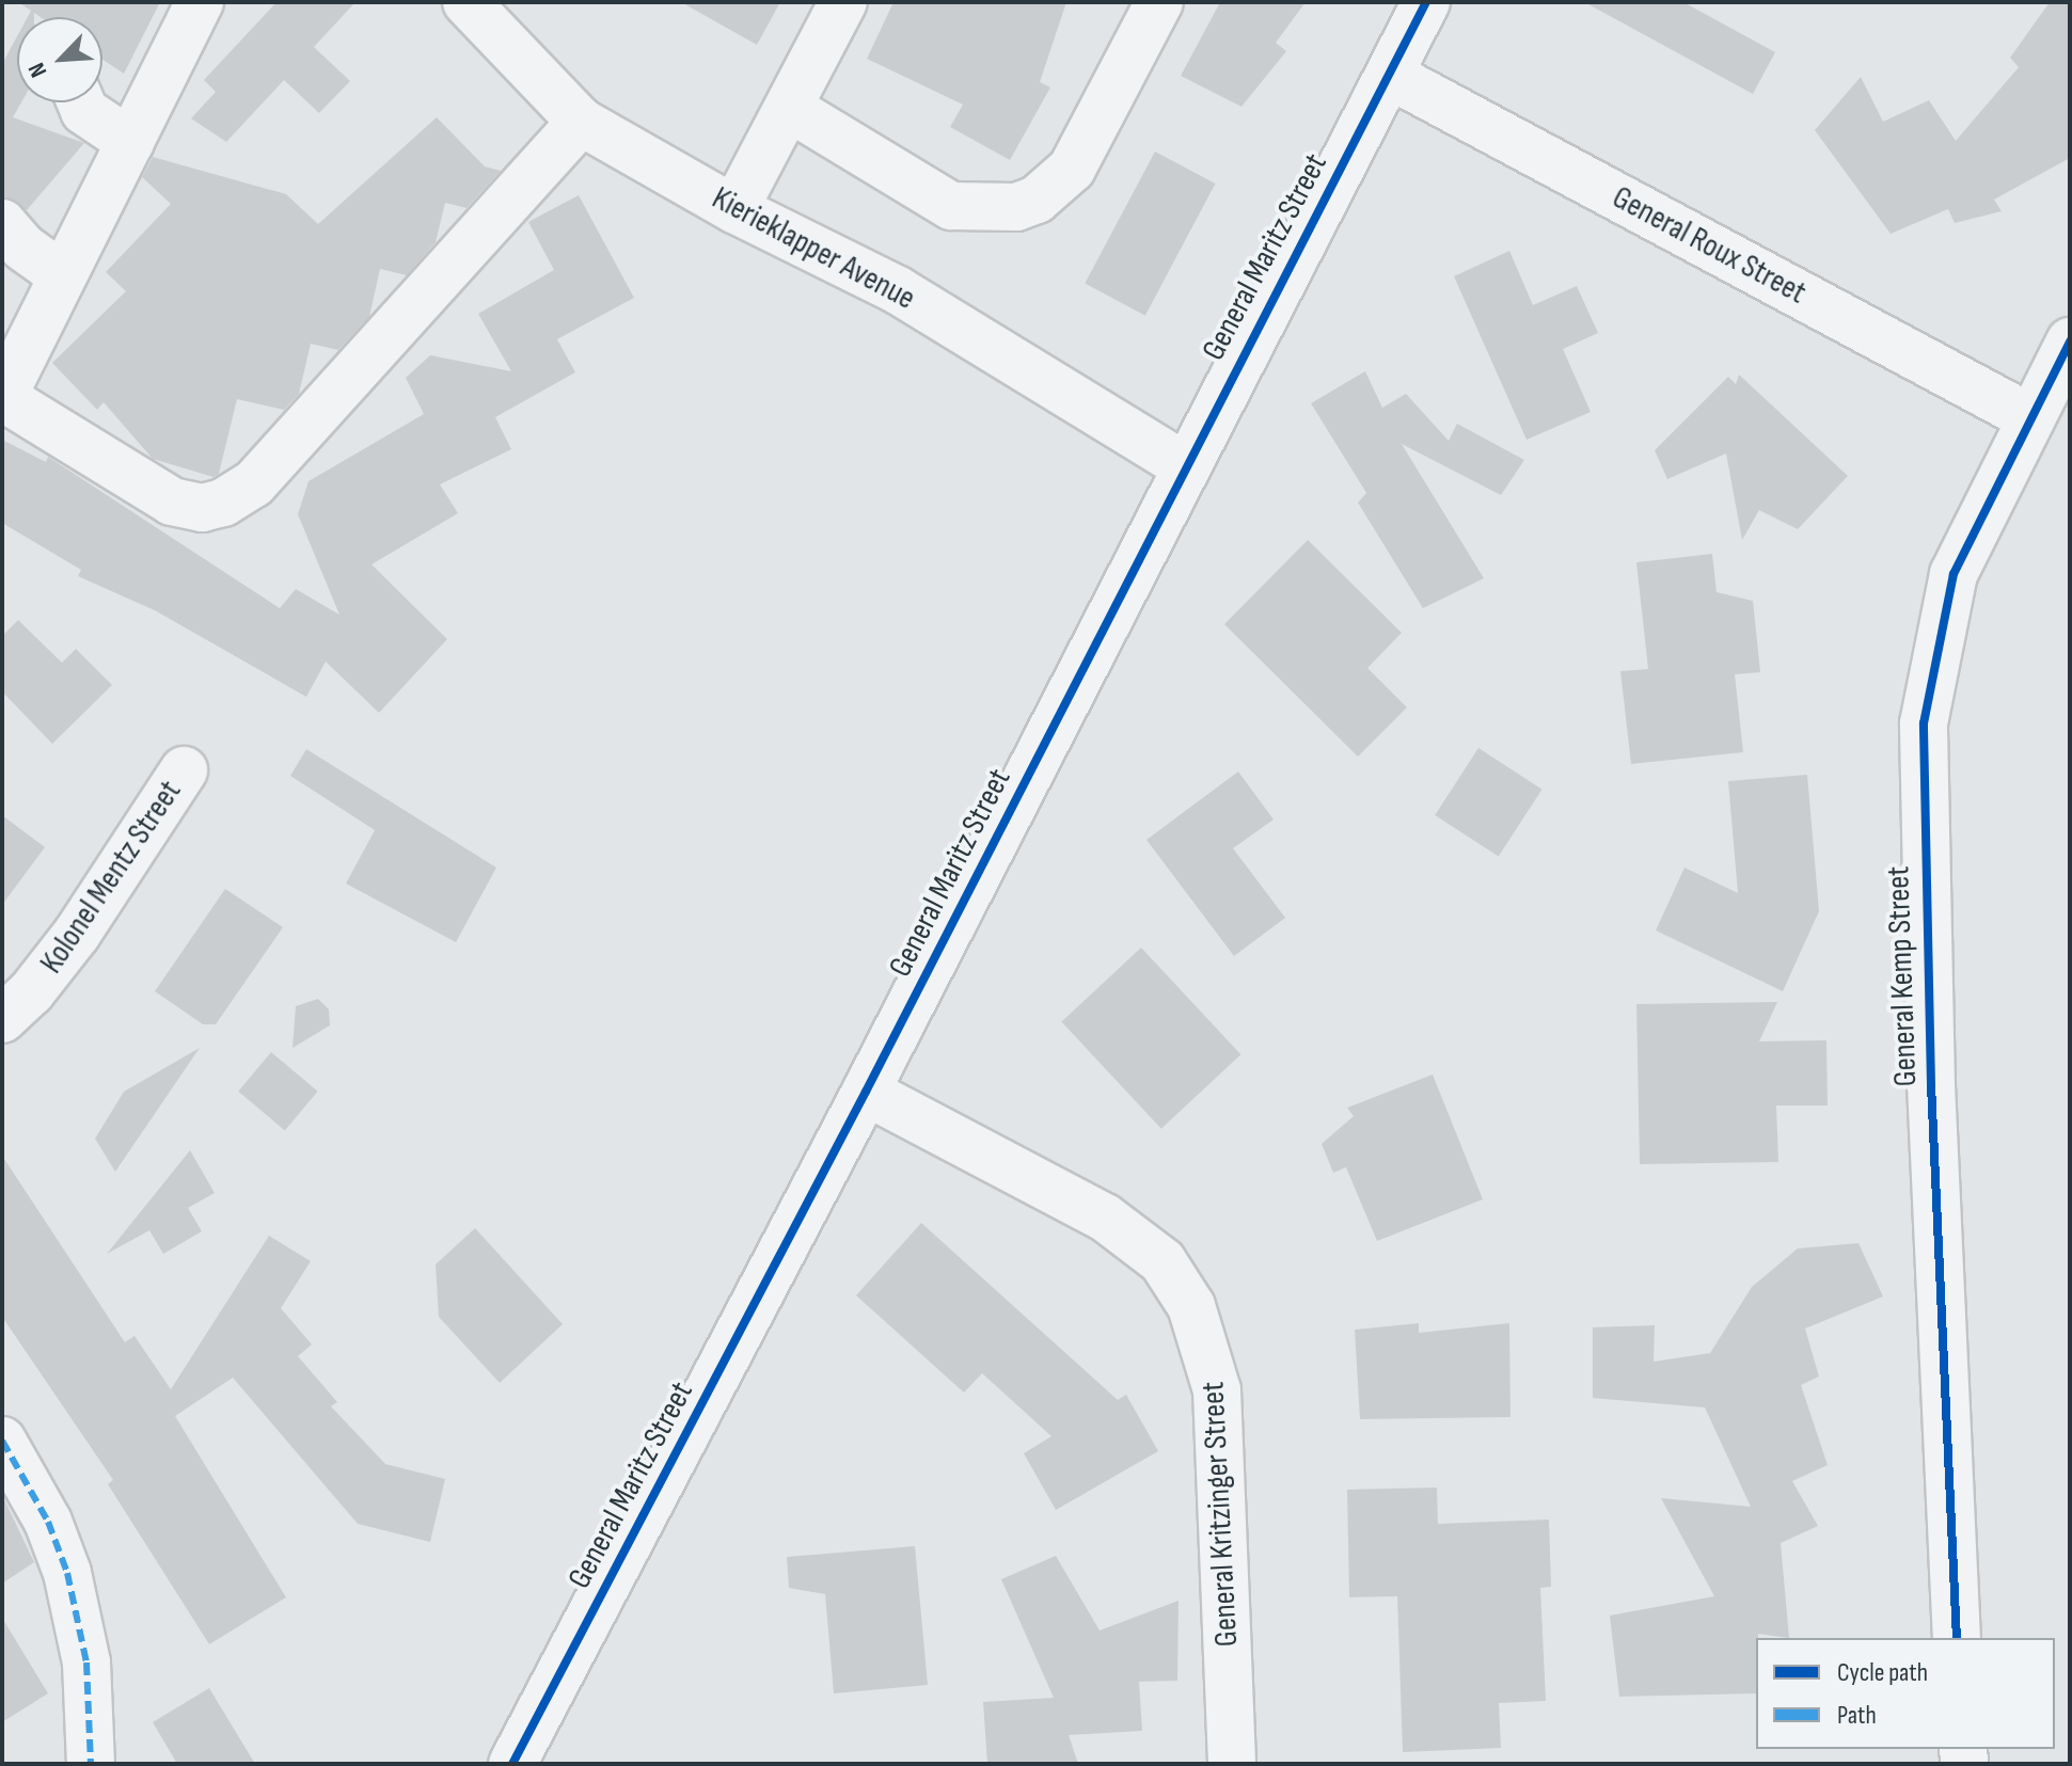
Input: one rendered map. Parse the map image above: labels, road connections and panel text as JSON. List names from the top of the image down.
{
  "streets": {
    "street": [
      "General Roux Street",
      "Kierieklapper Avenue",
      "General Maritz Street",
      "Kolonel Mentz Street",
      "General Kemp Street",
      "General Kritzinger Street"
    ]
  },
  "crossings": [
    ["General Roux Street", "General Maritz Street"],
    ["General Roux Street", "General Kemp Street"],
    ["Kierieklapper Avenue", "General Maritz Street"],
    ["General Maritz Street", "General Kritzinger Street"]
  ],
  "legend": ["Cycle path", "Path"],
  "north": "bottom left"
}
